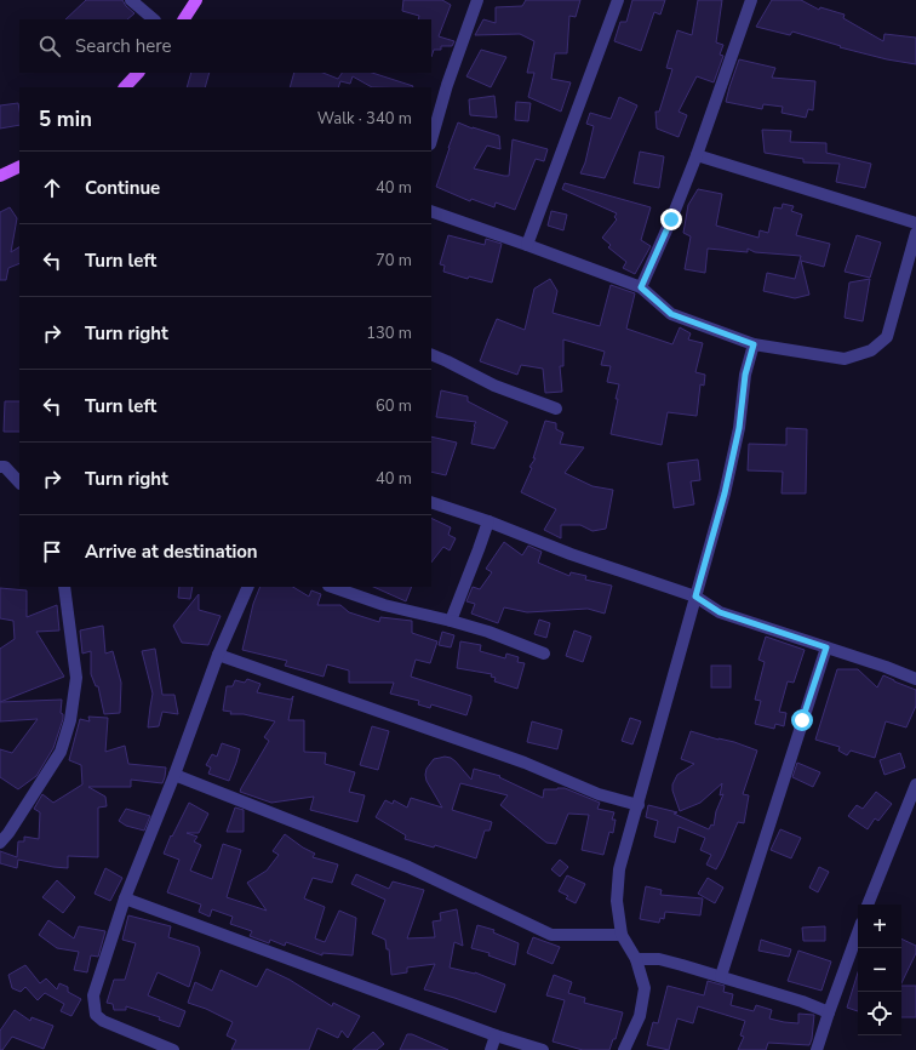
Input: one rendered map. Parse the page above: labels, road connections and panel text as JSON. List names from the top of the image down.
{
  "page": {
    "search": "Search here",
    "heading": ["5 min", "Walk · 340 m"],
    "list": [
      ["Continue", "40 m"],
      ["Turn left", "70 m"],
      ["Turn right", "130 m"],
      ["Turn left", "60 m"],
      ["Turn right", "40 m"],
      "Arrive at destination"
    ],
    "map_buttons": ["+", "−"]
  }
}
